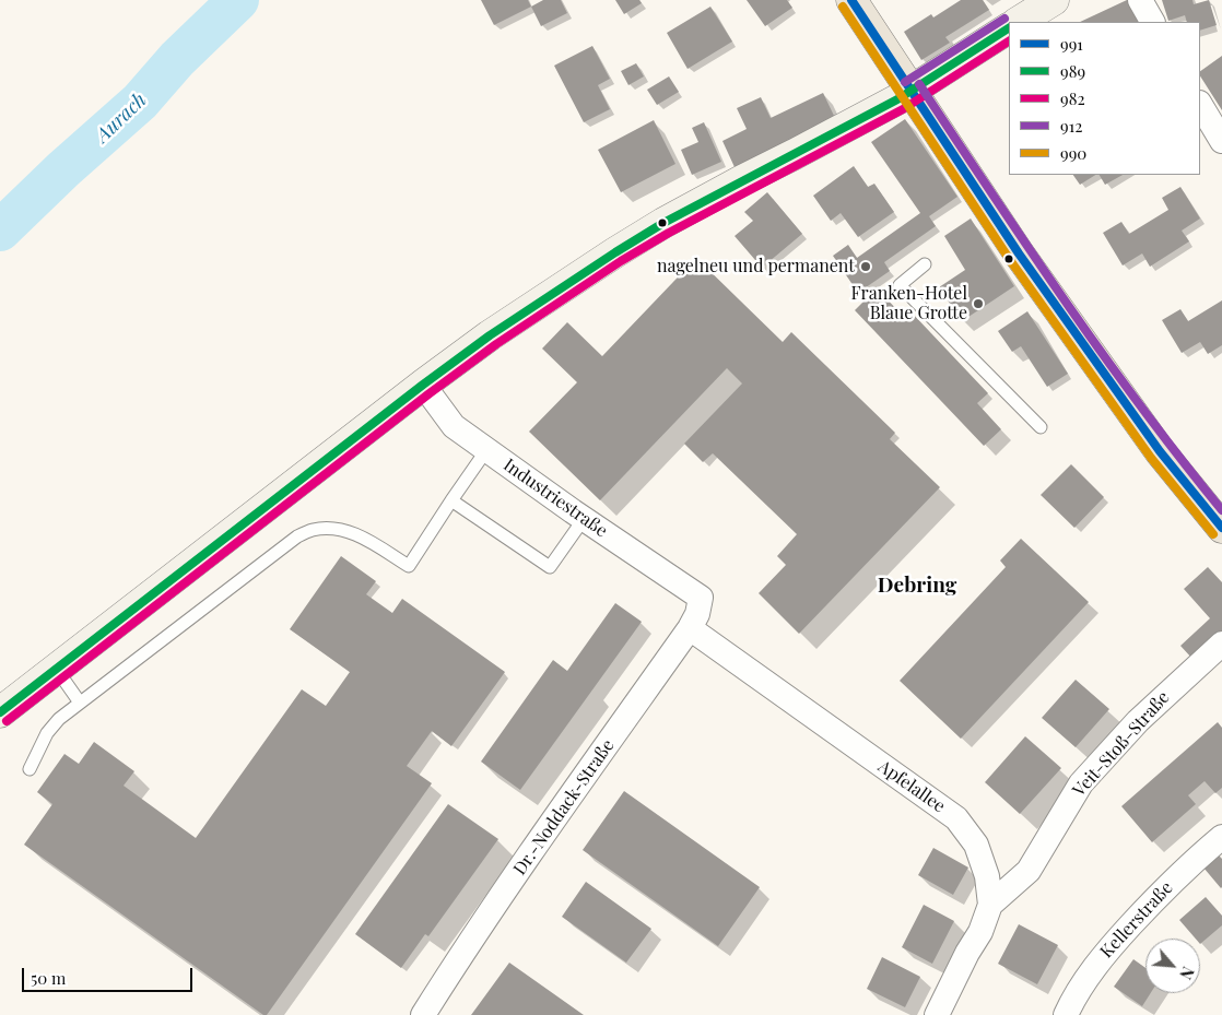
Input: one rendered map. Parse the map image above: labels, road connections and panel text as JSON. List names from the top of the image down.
{
  "streets": {
    "street": [
      "Industriestraße",
      "Veit-Stoß-Straße",
      "Apfelallee",
      "Dr.-Noddack-Straße",
      "Kellerstraße"
    ]
  },
  "crossings": [
    ["Industriestraße", "Dr.-Noddack-Straße"],
    ["Veit-Stoß-Straße", "Apfelallee"],
    ["Apfelallee", "Dr.-Noddack-Straße"]
  ],
  "districts": ["Debring"],
  "water": ["Aurach"],
  "places": ["nagelneu und permanent", "Franken-Hotel Blaue Grotte"],
  "lines": [
    "transit line 991",
    "transit line 990",
    "transit line 912",
    "transit line 989",
    "transit line 982"
  ],
  "legend": [
    "991",
    "989",
    "982",
    "912",
    "990"
  ],
  "scale_bar": "50 m",
  "north": "bottom right"
}
